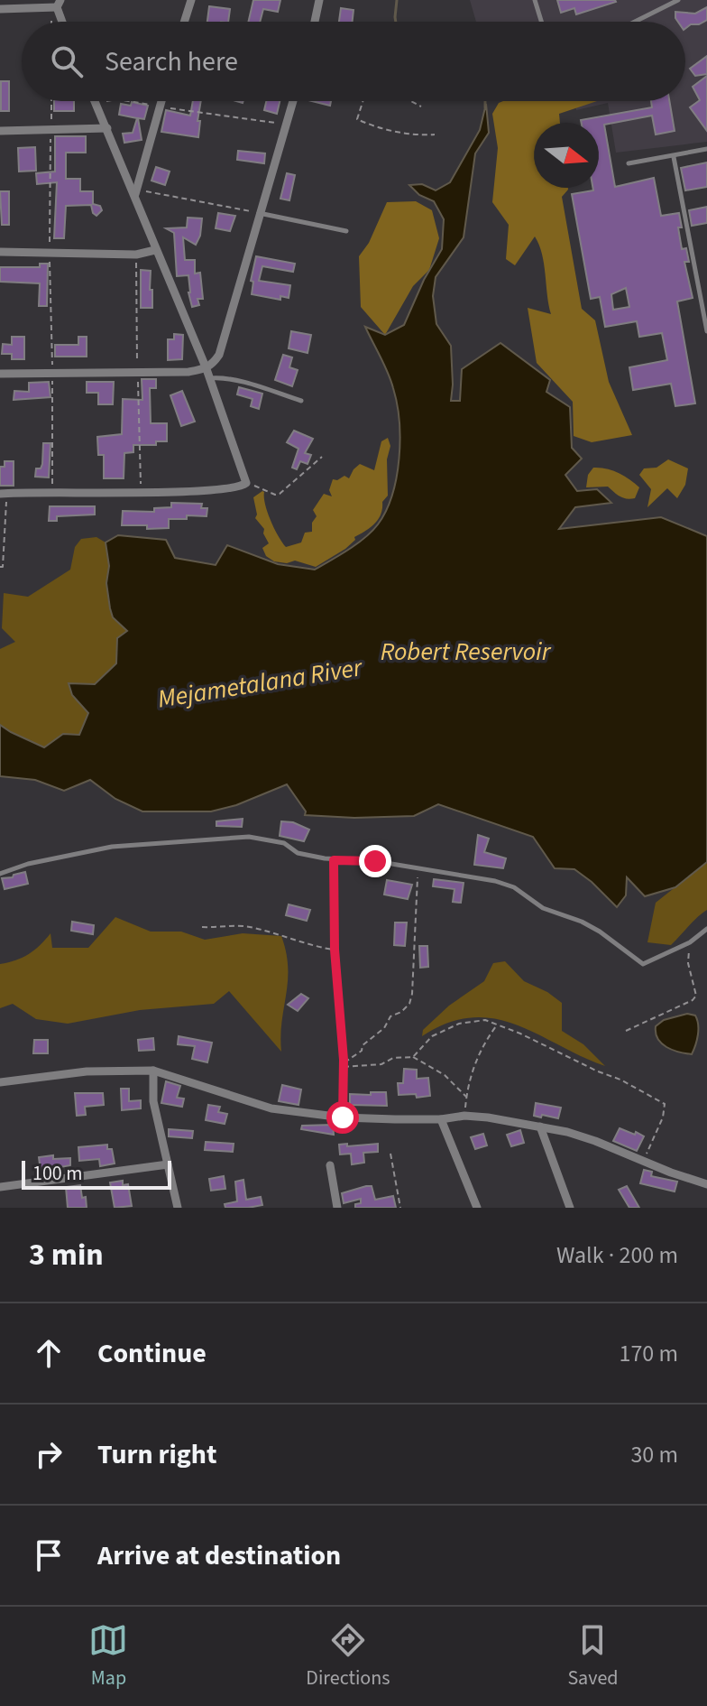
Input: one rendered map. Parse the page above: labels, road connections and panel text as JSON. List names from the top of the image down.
{
  "water": ["Robert Reservoir", "Mejametalana River"],
  "scale_bar": "100 m",
  "north": "right",
  "page": {
    "search": "Search here",
    "scale": "100 m",
    "heading": ["3 min", "Walk · 200 m"],
    "list": [
      ["Continue", "170 m"],
      ["Turn right", "30 m"],
      "Arrive at destination"
    ],
    "nav": ["Map", "Directions", "Saved"]
  }
}
